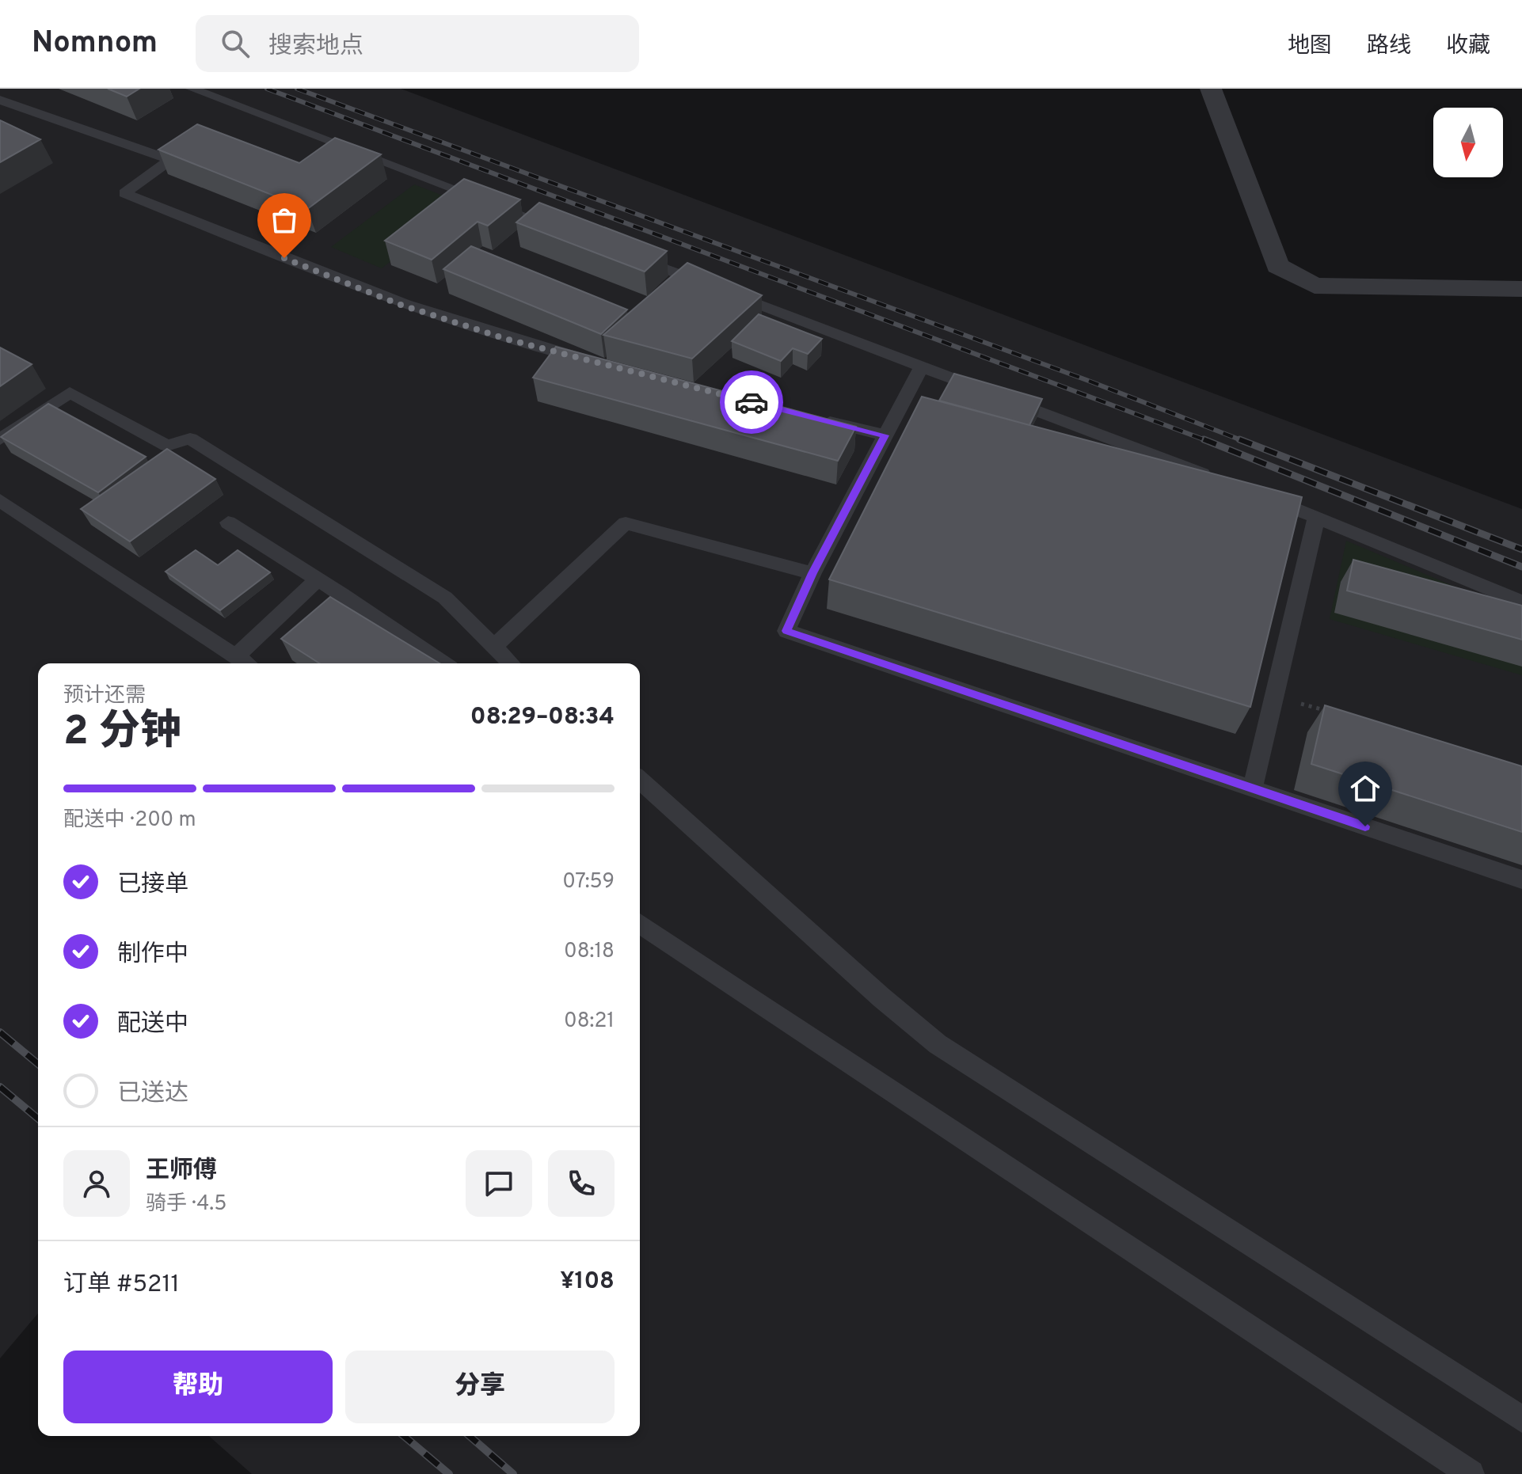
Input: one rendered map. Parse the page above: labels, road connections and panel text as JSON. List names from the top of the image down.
{
  "north": "bottom",
  "page": {
    "header": "Nomnom",
    "search": "搜索地点",
    "nav": ["地图", "路线", "收藏"],
    "heading": ["2 分钟", "预计还需", "08:29–08:34"],
    "panel": [
      "王师傅",
      "骑手 · 4.5",
      "订单 #5211",
      "¥108"
    ],
    "bar": "配送中 · 200 m",
    "list": [
      ["已接单", "07:59"],
      ["制作中", "08:18"],
      ["配送中", "08:21"],
      "已送达"
    ],
    "buttons": ["帮助", "分享"]
  }
}
